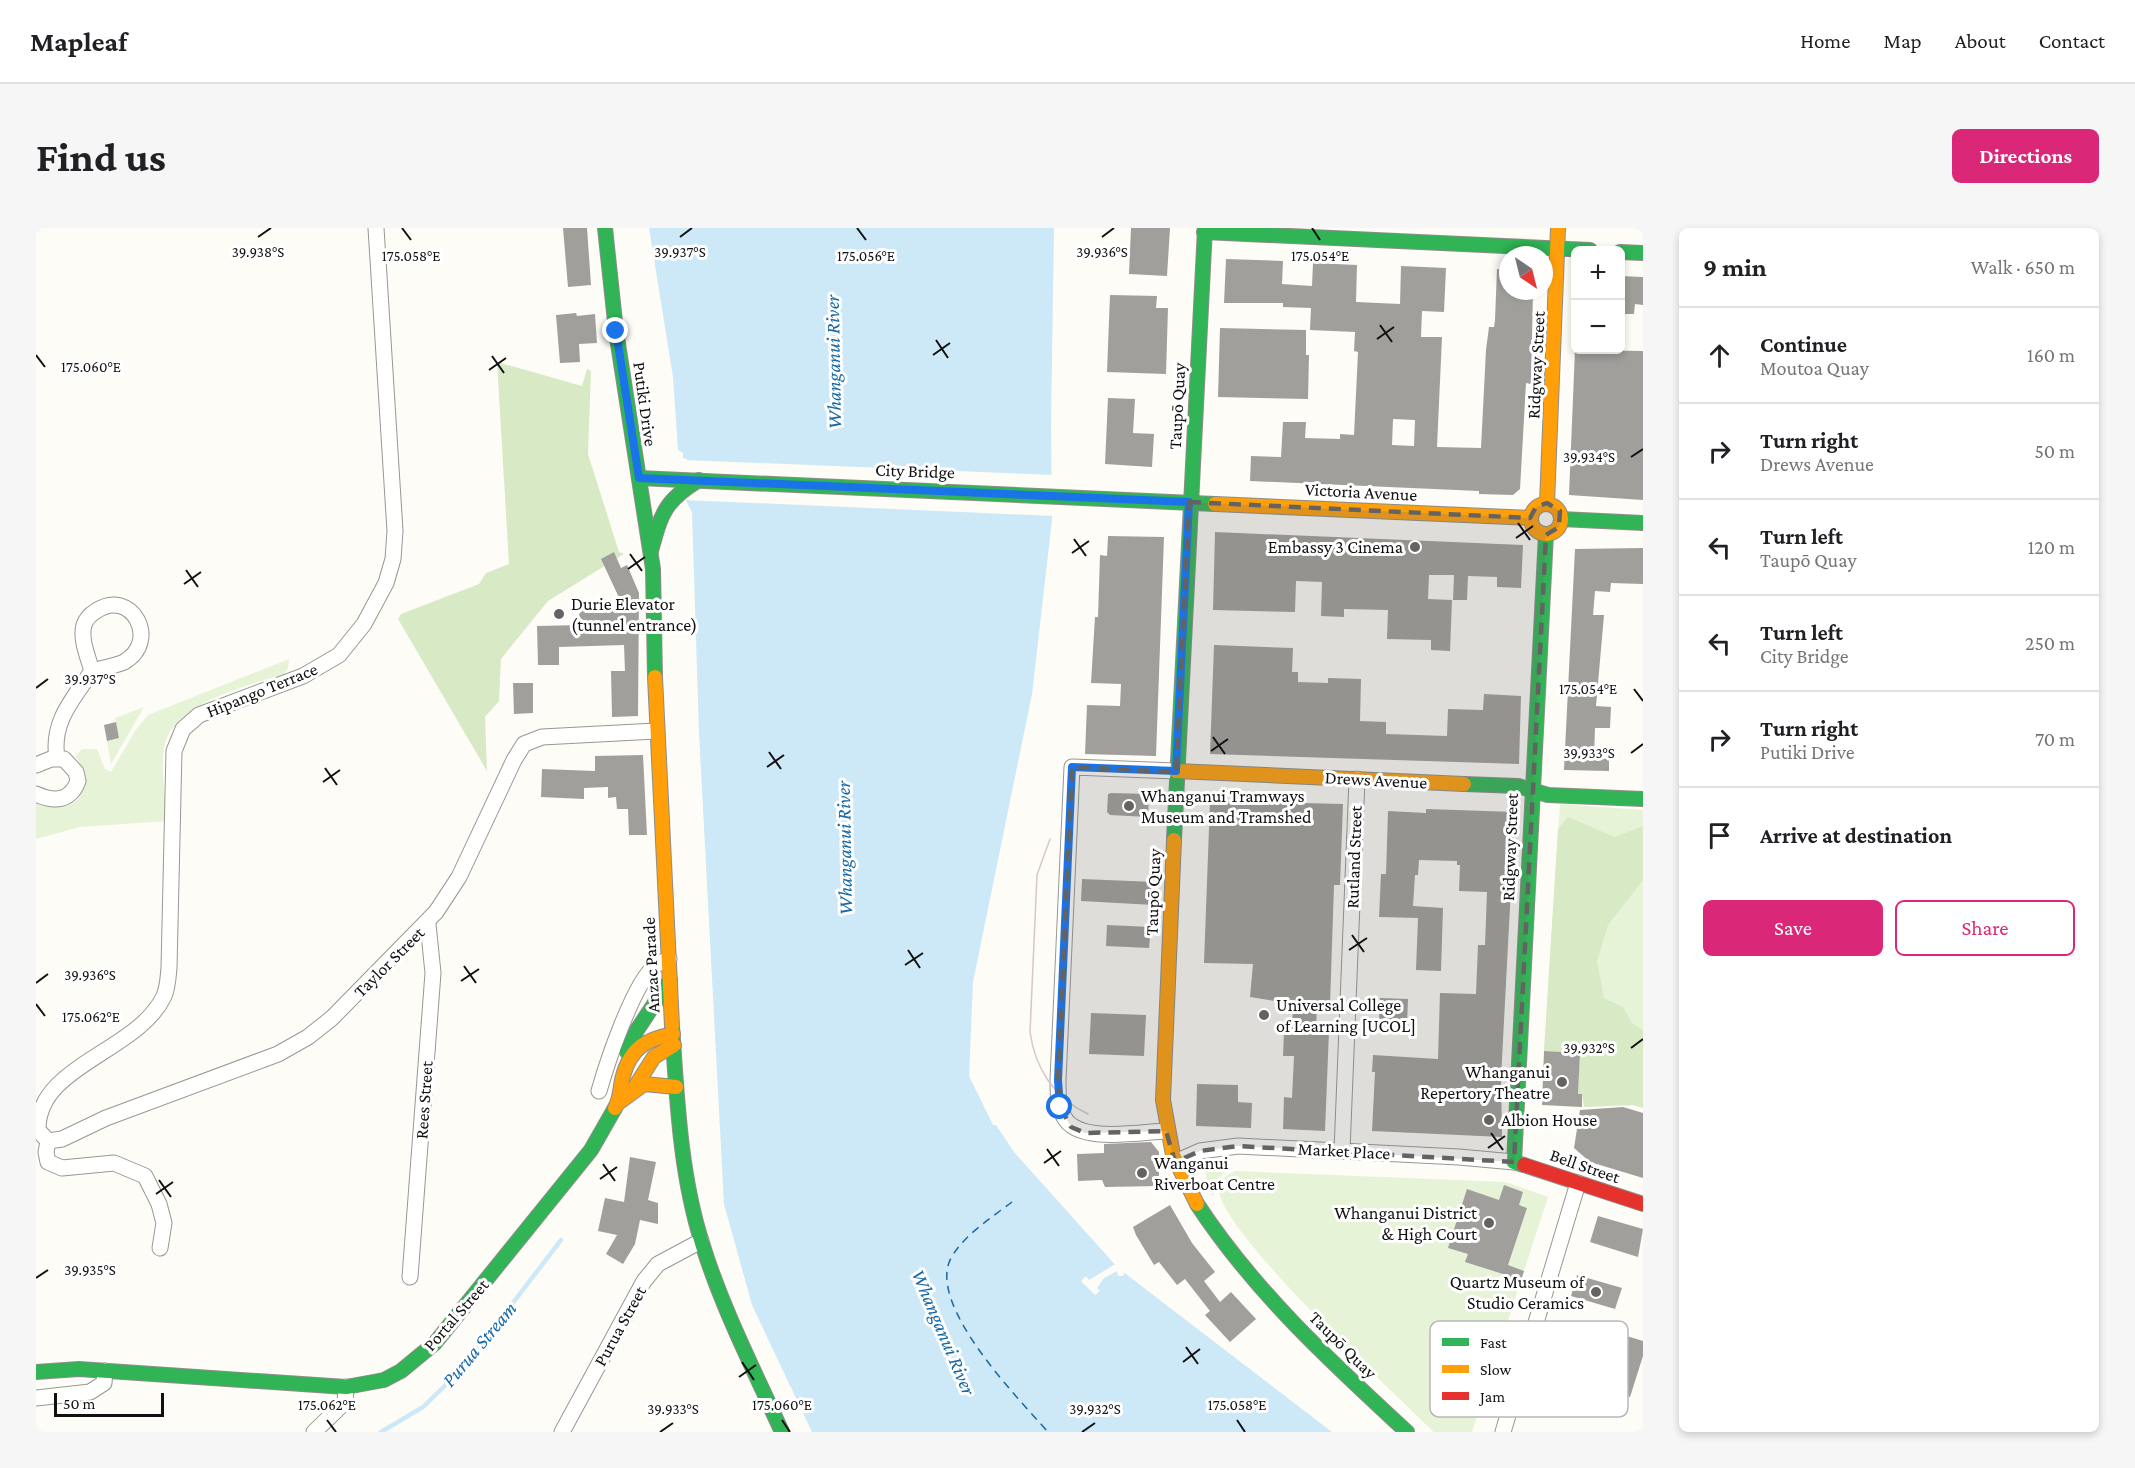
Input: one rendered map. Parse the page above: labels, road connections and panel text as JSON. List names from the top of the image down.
{
  "streets": {
    "main road": [
      "Ridgway Street",
      "Putiki Drive",
      "Taupō Quay",
      "City Bridge",
      "Victoria Avenue",
      "Drews Avenue",
      "Anzac Parade",
      "Bell Street",
      "Portal Street"
    ],
    "street": [
      "Hipango Terrace",
      "Rutland Street",
      "Taylor Street",
      "Rees Street",
      "Market Place",
      "Purua Street"
    ]
  },
  "crossings": [
    ["Ridgway Street", "Victoria Avenue"],
    ["Ridgway Street", "Drews Avenue"],
    ["Ridgway Street", "Market Place"],
    ["Ridgway Street", "Bell Street"],
    ["Putiki Drive", "City Bridge"],
    ["Putiki Drive", "Anzac Parade"],
    ["Taupō Quay", "City Bridge"],
    ["Taupō Quay", "Victoria Avenue"],
    ["Taupō Quay", "Drews Avenue"],
    ["Taupō Quay", "Market Place"],
    ["City Bridge", "Victoria Avenue"],
    ["City Bridge", "Anzac Parade"],
    ["Hipango Terrace", "Taylor Street"],
    ["Drews Avenue", "Rutland Street"],
    ["Rutland Street", "Market Place"],
    ["Taylor Street", "Anzac Parade"],
    ["Taylor Street", "Rees Street"],
    ["Anzac Parade", "Portal Street"],
    ["Anzac Parade", "Purua Street"],
    ["Market Place", "Bell Street"]
  ],
  "water": ["Whanganui River", "Purua Stream"],
  "places": [
    "Embassy 3 Cinema",
    "Durie Elevator (tunnel entrance)",
    "Whanganui Tramways Museum and Tramshed",
    "Universal College of Learning [UCOL]",
    "Whanganui Repertory Theatre",
    "Albion House",
    "Wanganui Riverboat Centre",
    "Whanganui District & High Court",
    "Quartz Museum of Studio Ceramics"
  ],
  "legend": ["Fast", "Slow", "Jam"],
  "scale_bar": "50 m",
  "north": "bottom right",
  "page": {
    "header": "Mapleaf",
    "nav": [
      "Home",
      "Map",
      "About",
      "Contact"
    ],
    "buttons": [
      "Directions",
      ["Save", "Share"]
    ],
    "title": "Find us",
    "heading": ["9 min", "Walk · 650 m"],
    "map_buttons": ["+", "−"],
    "list": [
      ["Continue", "Moutoa Quay", "160 m"],
      ["Turn right", "Drews Avenue", "50 m"],
      ["Turn left", "Taupō Quay", "120 m"],
      ["Turn left", "City Bridge", "250 m"],
      ["Turn right", "Putiki Drive", "70 m"],
      "Arrive at destination"
    ],
    "scale": "50 m"
  },
  "coordinates": [
    "39.938°S",
    "39.937°S",
    "39.936°S",
    "175.058°E",
    "175.056°E",
    "175.054°E",
    "175.060°E",
    "39.934°S",
    "39.933°S",
    "175.062°E",
    "39.932°S",
    "39.935°S"
  ]
}
